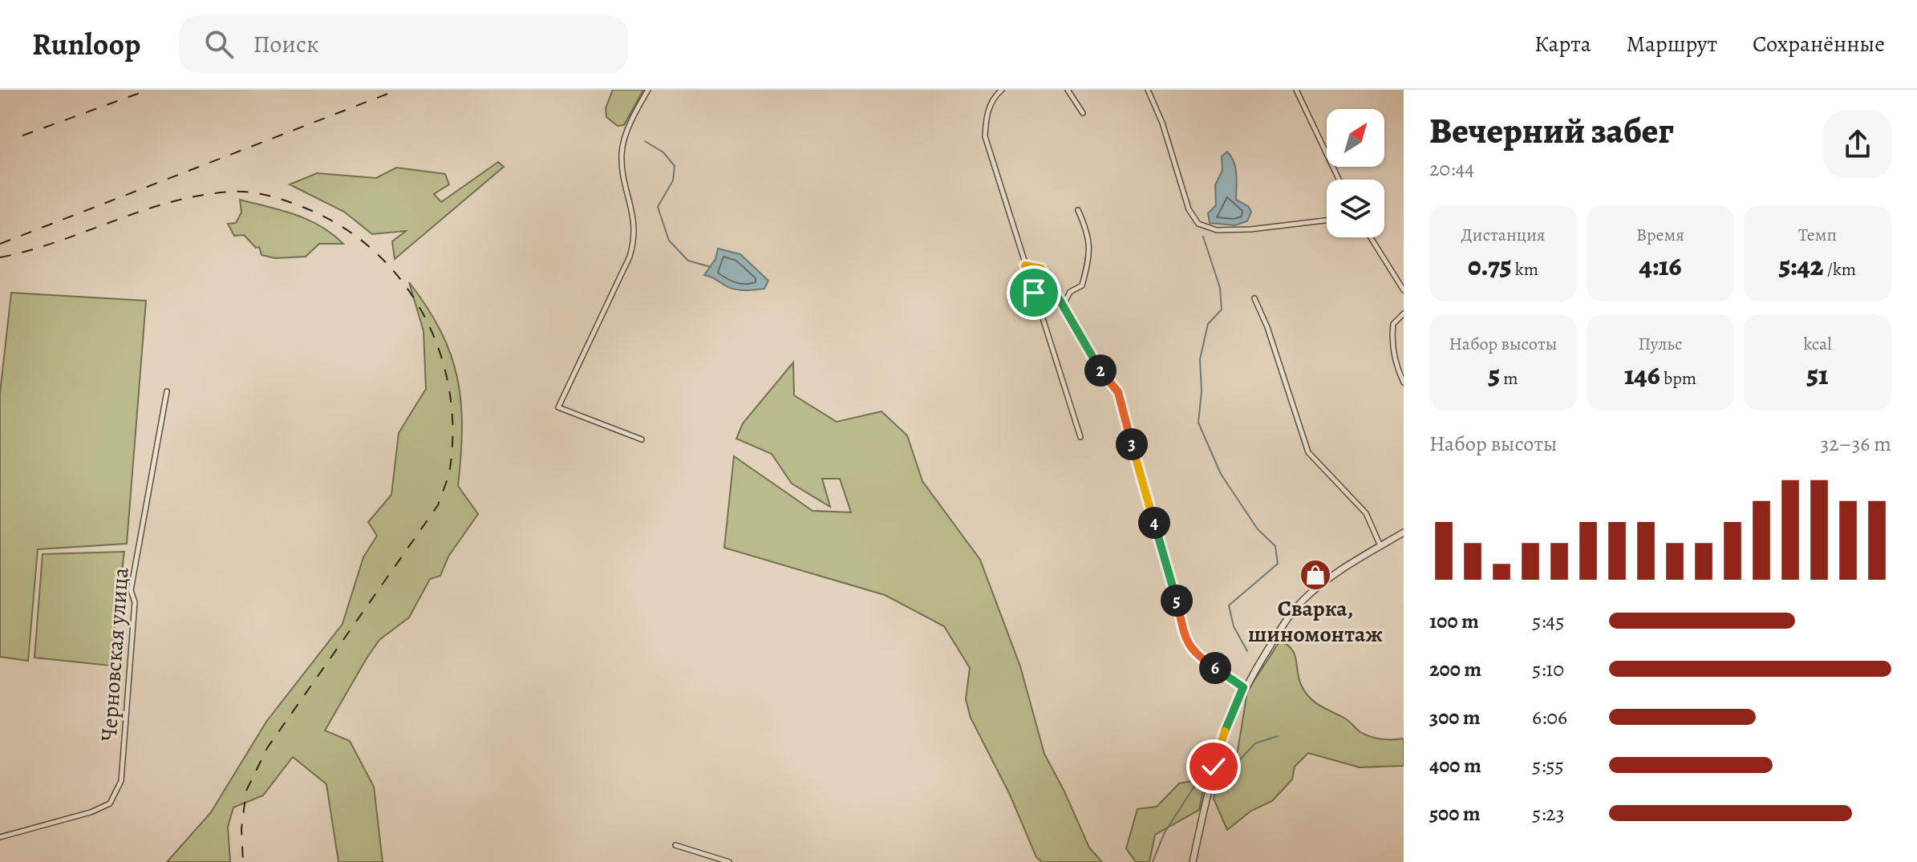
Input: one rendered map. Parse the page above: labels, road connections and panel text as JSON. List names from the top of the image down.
{
  "streets": {
    "street": ["Черновская улица"]
  },
  "places": {
    "shop": ["Сварка, шиномонтаж"]
  },
  "north": "top right",
  "page": {
    "header": "Runloop",
    "search": "Поиск",
    "nav": ["Карта", "Маршрут", "Сохранённые"],
    "heading": ["Вечерний забег", "20:44"],
    "stats": [
      ["Дистанция", "0.75 km"],
      ["Время", "4:16"],
      ["Темп", "5:42 /km"],
      ["Набор высоты", "5 m"],
      ["Пульс", "146 bpm"],
      ["kcal", "51"]
    ],
    "pins": [
      "2",
      "3",
      "4",
      "5",
      "6"
    ],
    "chart": ["Набор высоты", "32–36 m"],
    "list": [
      {
        "name": "100 m",
        "note": "5:45"
      },
      {
        "name": "200 m",
        "note": "5:10"
      },
      {
        "name": "300 m",
        "note": "6:06"
      },
      {
        "name": "400 m",
        "note": "5:55"
      },
      {
        "name": "500 m",
        "note": "5:23"
      }
    ]
  }
}
